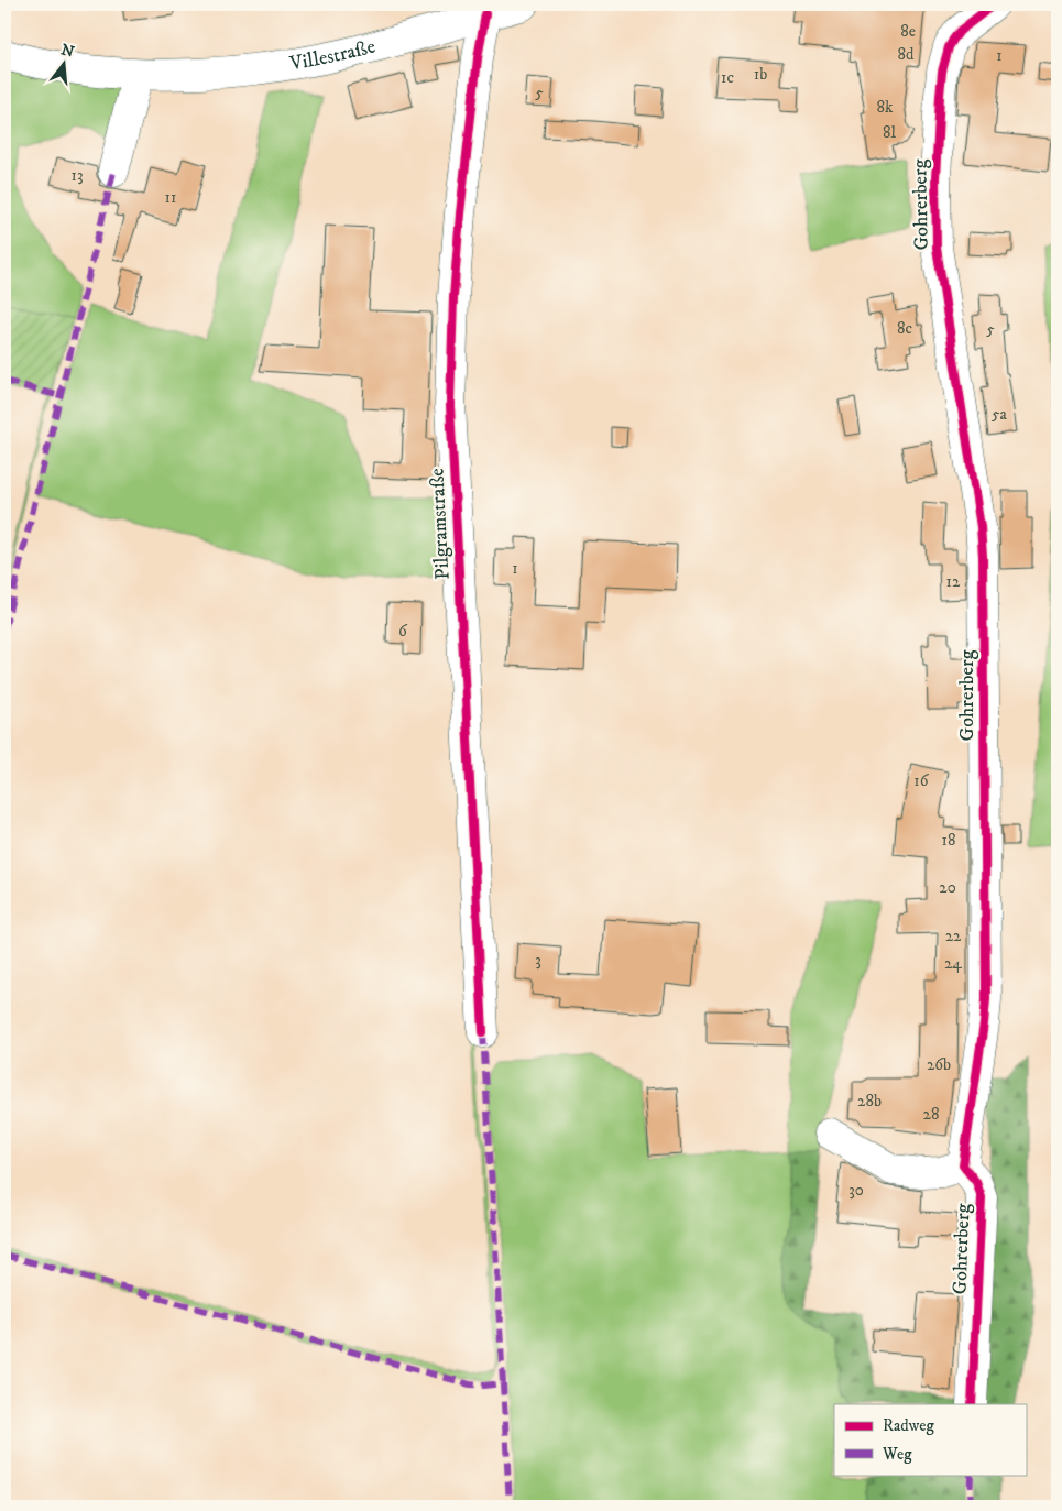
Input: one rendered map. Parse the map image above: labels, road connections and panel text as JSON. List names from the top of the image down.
{
  "streets": {
    "street": ["Villestraße", "Gohrerberg", "Pilgramstraße"]
  },
  "crossings": [
    ["Villestraße", "Pilgramstraße"]
  ],
  "house_numbers": [
    "8e",
    "8d",
    "1",
    "1b",
    "1c",
    "5",
    "8k",
    "8l",
    "13",
    "11",
    "8c",
    "5",
    "5a",
    "1",
    "12",
    "6",
    "16",
    "18",
    "20",
    "22",
    "3",
    "24",
    "26b",
    "28b",
    "28",
    "30"
  ],
  "legend": ["Radweg", "Weg"],
  "north": "top"
}
